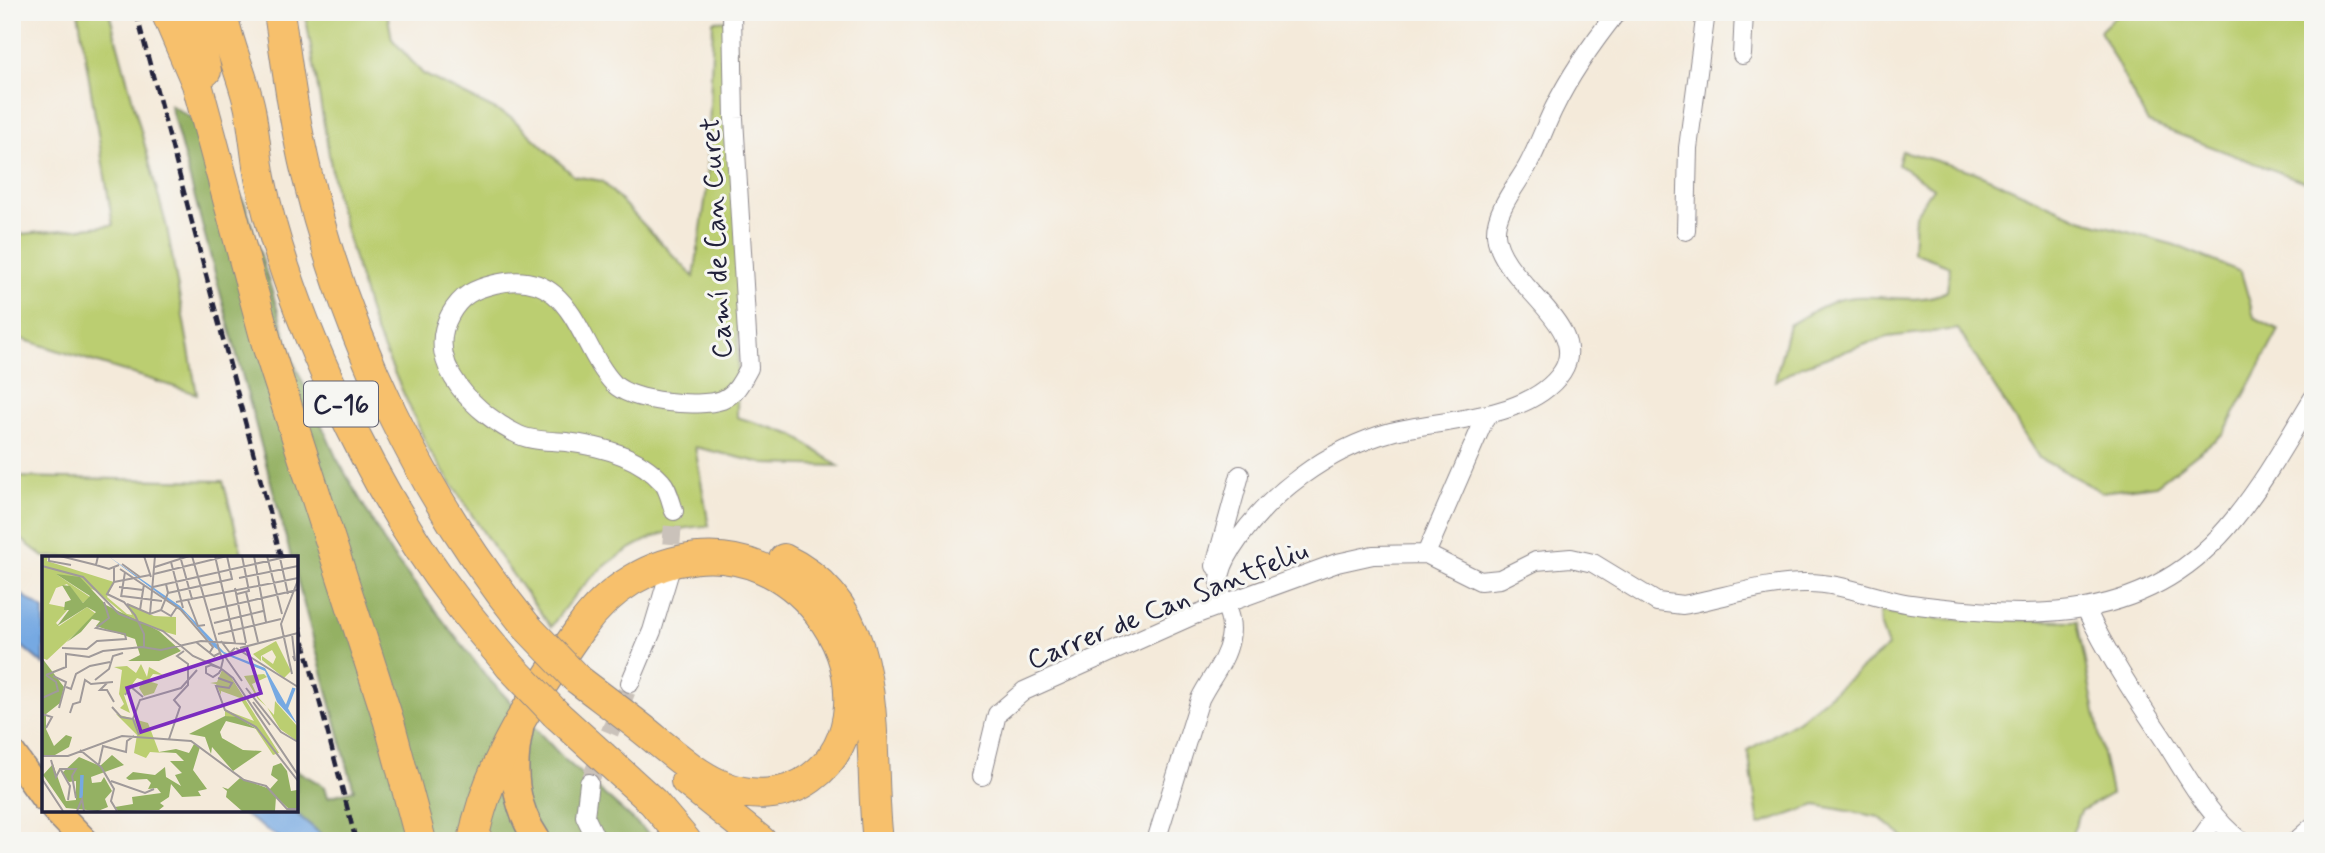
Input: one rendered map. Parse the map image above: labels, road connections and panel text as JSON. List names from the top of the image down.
{
  "streets": {
    "highway": ["C-16"],
    "street": ["Camí de Can Curet", "Carrer de Can Santfeliu"]
  }
}
